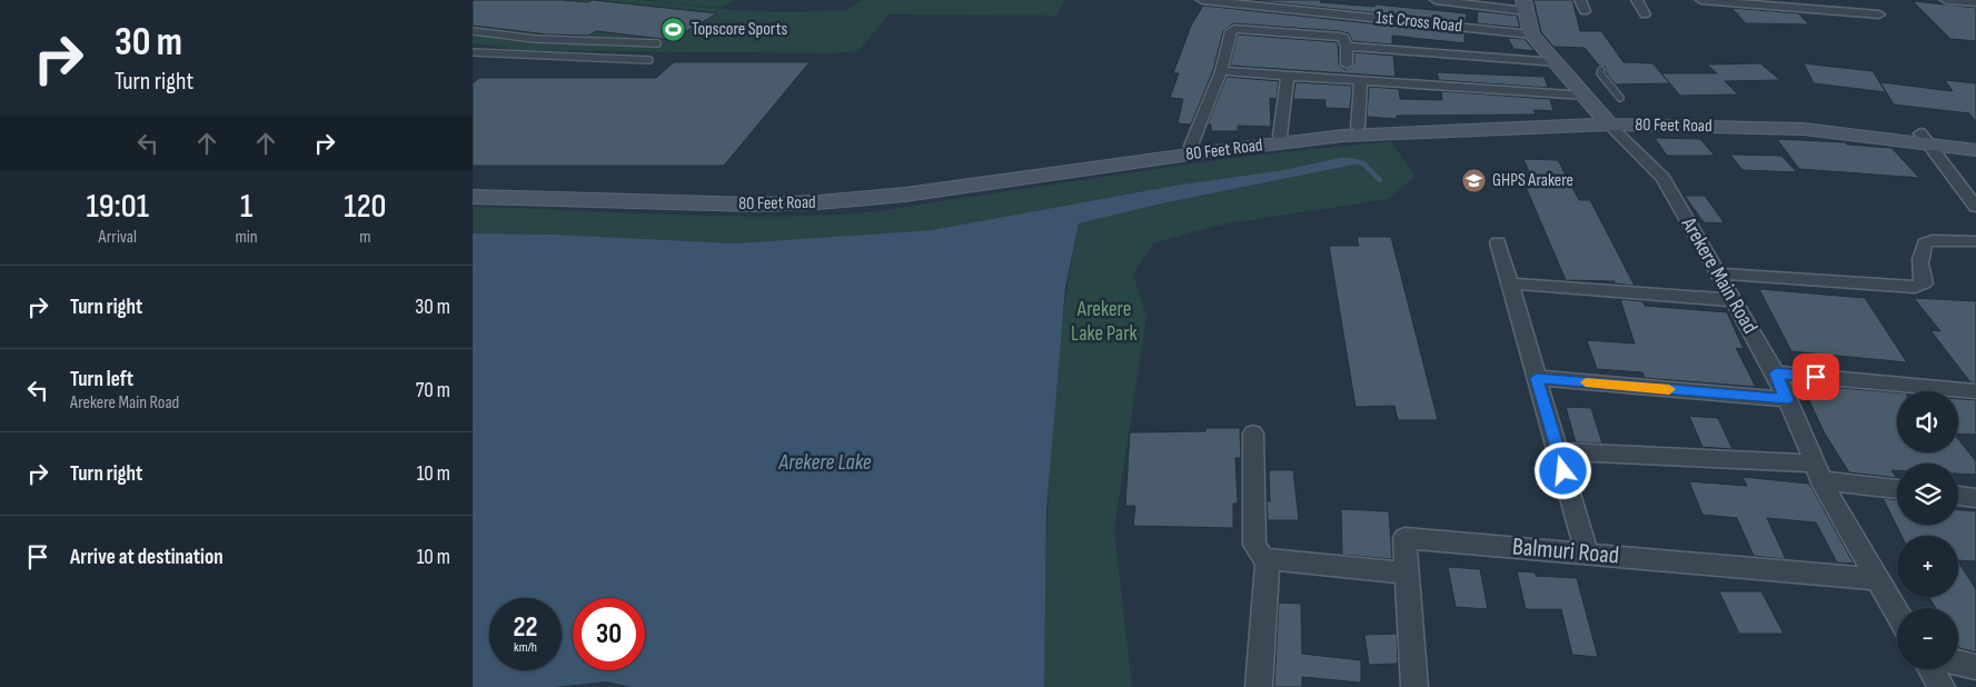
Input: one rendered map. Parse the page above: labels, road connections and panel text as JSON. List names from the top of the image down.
{
  "streets": {
    "main road": ["80 Feet Road", "Arekere Main Road"],
    "street": ["1st Cross Road", "Balmuri Road"]
  },
  "crossings": [
    ["1st Cross Road", "Arekere Main Road"],
    ["80 Feet Road", "Arekere Main Road"],
    ["Arekere Main Road", "Balmuri Road"]
  ],
  "water": ["Arekere Lake"],
  "parks": ["Arekere Lake Park"],
  "places": {
    "sports": ["Topscore Sports"],
    "school or university": ["GHPS Arakere"]
  },
  "page": {
    "turn": ["30 m", "Turn right"],
    "eta": [
      "19:01",
      "Arrival",
      "1",
      "min",
      "120",
      "m"
    ],
    "list": [
      {
        "name": "Turn right",
        "value": "30 m"
      },
      {
        "name": "Turn left",
        "note": "Arekere Main Road",
        "value": "70 m"
      },
      {
        "name": "Turn right",
        "value": "10 m"
      },
      {
        "name": "Arrive at destination",
        "value": "10 m"
      }
    ],
    "map_buttons": ["+", "−"],
    "speed": "22 km/h",
    "limit": "30"
  }
}
